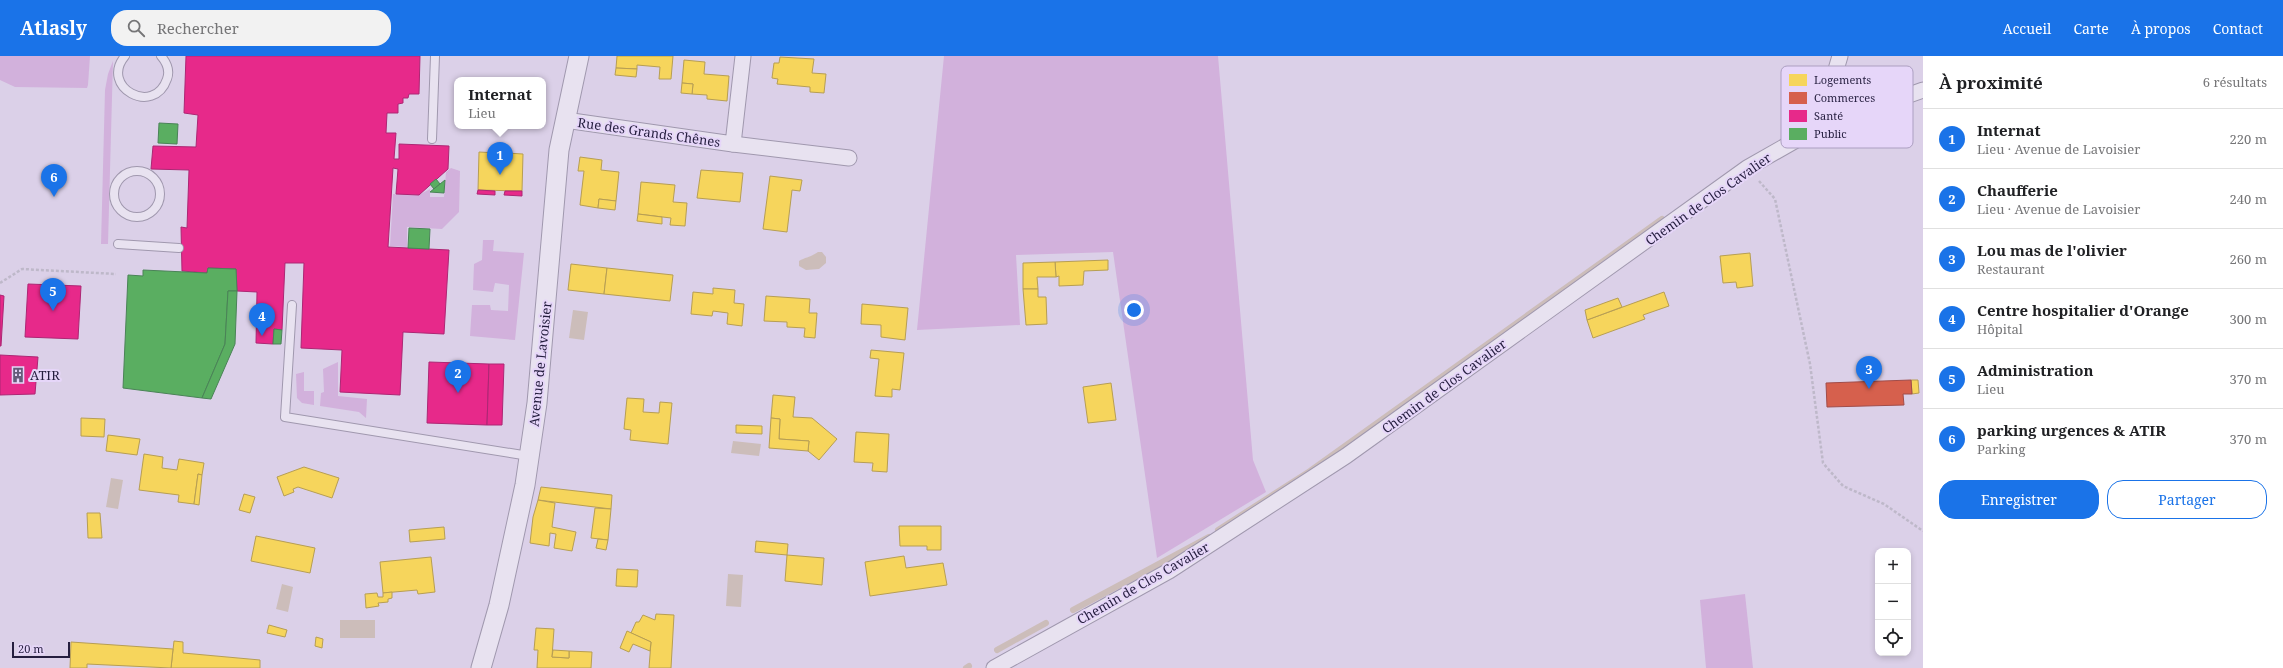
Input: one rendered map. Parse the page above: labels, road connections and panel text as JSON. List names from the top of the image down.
{
  "streets": {
    "street": ["Rue des Grands Chênes", "Chemin de Clos Cavalier", "Avenue de Lavoisier"]
  },
  "crossings": [
    ["Rue des Grands Chênes", "Avenue de Lavoisier"]
  ],
  "places": {
    "building": ["ATIR"]
  },
  "legend": [
    "Logements",
    "Commerces",
    "Santé",
    "Public"
  ],
  "scale_bar": "20 m",
  "page": {
    "header": "Atlasly",
    "search": "Rechercher",
    "nav": [
      "Accueil",
      "Carte",
      "À propos",
      "Contact"
    ],
    "heading": ["À proximité", "6 résultats"],
    "popup": ["Internat", "Lieu"],
    "list": [
      {
        "mark": "1",
        "name": "Internat",
        "note": "Lieu · Avenue de Lavoisier",
        "value": "220 m"
      },
      {
        "mark": "2",
        "name": "Chaufferie",
        "note": "Lieu · Avenue de Lavoisier",
        "value": "240 m"
      },
      {
        "mark": "3",
        "name": "Lou mas de l'olivier",
        "note": "Restaurant",
        "value": "260 m"
      },
      {
        "mark": "4",
        "name": "Centre hospitalier d'Orange",
        "note": "Hôpital",
        "value": "300 m"
      },
      {
        "mark": "5",
        "name": "Administration",
        "note": "Lieu",
        "value": "370 m"
      },
      {
        "mark": "6",
        "name": "parking urgences & ATIR",
        "note": "Parking",
        "value": "370 m"
      }
    ],
    "pins": [
      "1",
      "6",
      "5",
      "4",
      "3",
      "2"
    ],
    "buttons": ["Enregistrer", "Partager"],
    "map_buttons": ["+", "−"],
    "scale": "20 m"
  }
}
